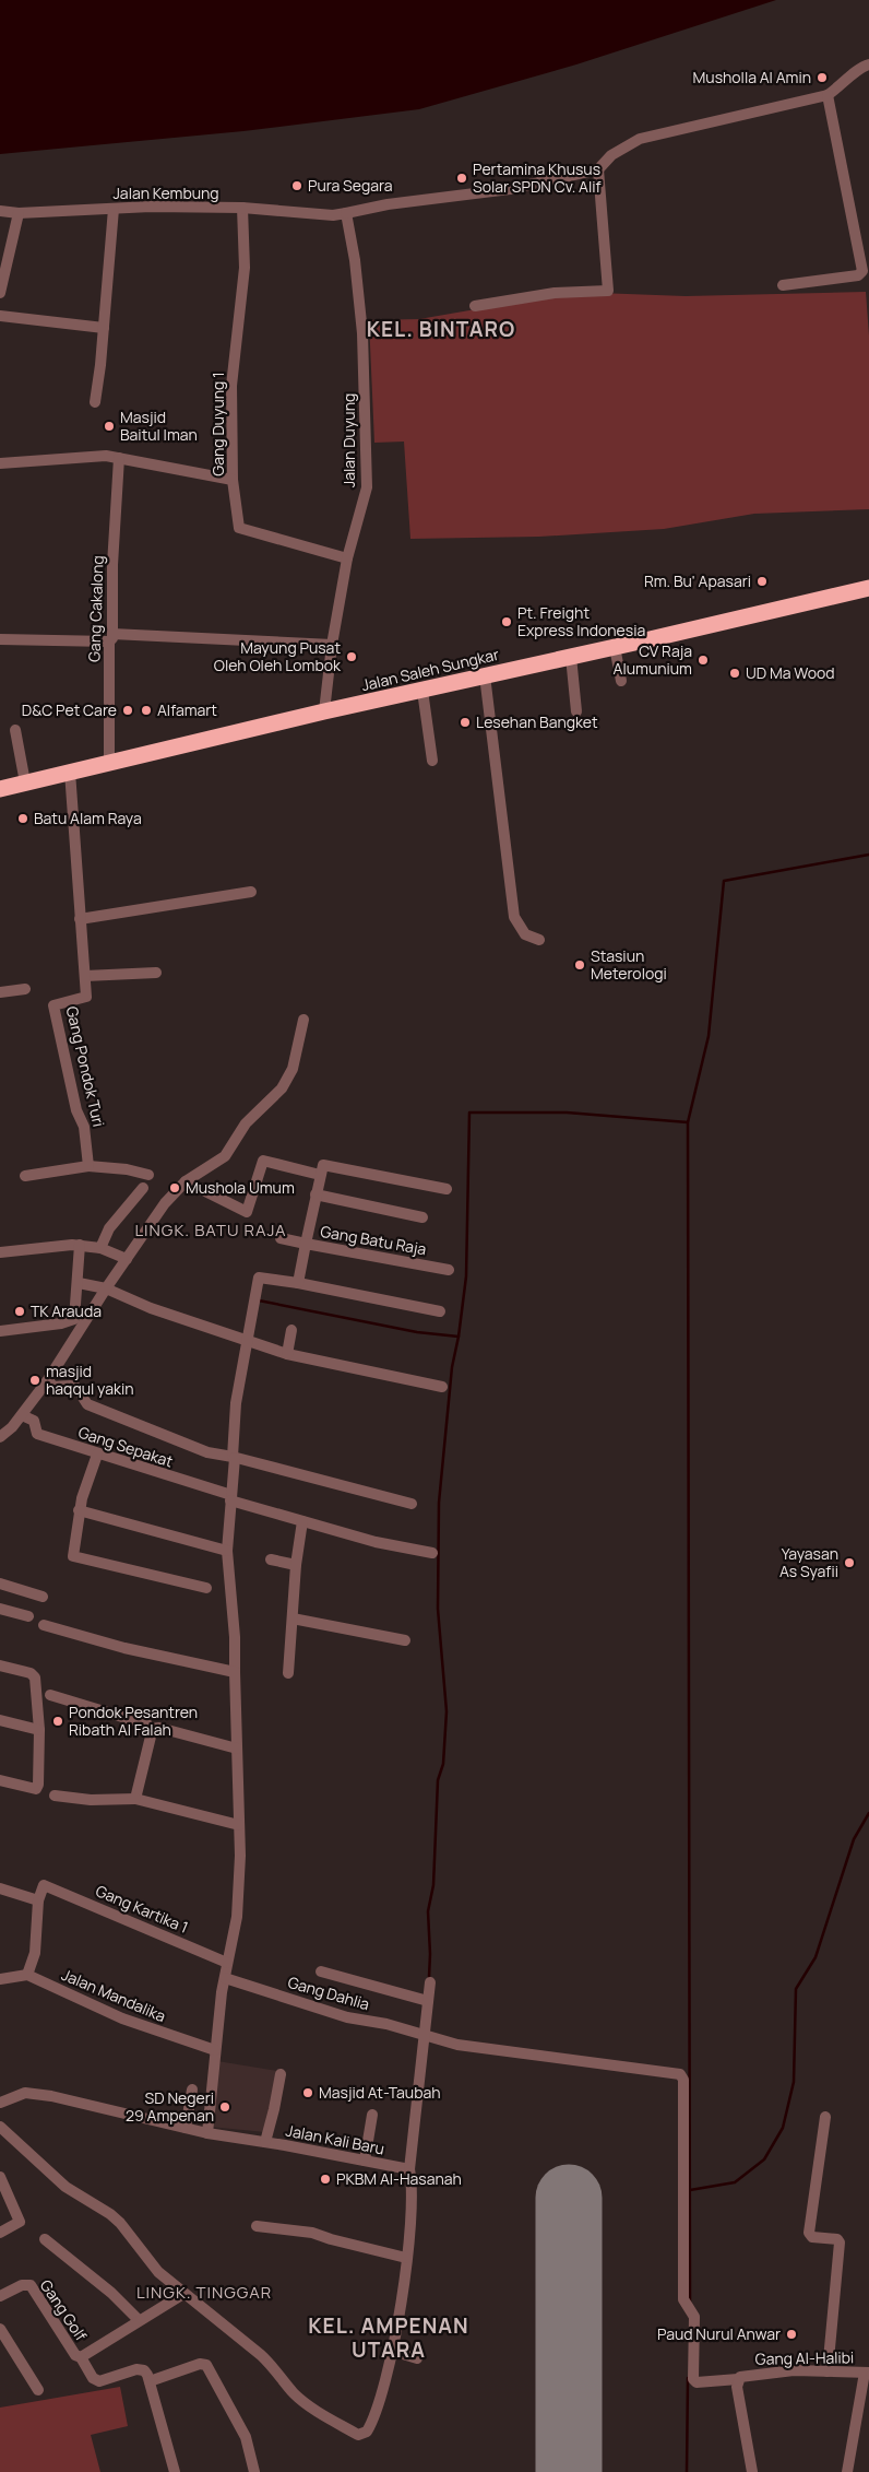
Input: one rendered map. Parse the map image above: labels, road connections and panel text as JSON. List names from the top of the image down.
{
  "streets": {
    "highway": ["Jalan Saleh Sungkar"],
    "street": [
      "Jalan Kembung",
      "Gang Duyung 1",
      "Jalan Duyung",
      "Gang Cakalong",
      "Gang Pondok Turi",
      "Gang Batu Raja",
      "Gang Sepakat",
      "Gang Kartika 1",
      "Gang Dahlia",
      "Jalan Mandalika",
      "Jalan Kali Baru",
      "Gang Golf",
      "Gang Al-Halibi"
    ]
  },
  "crossings": [
    ["Jalan Kembung", "Gang Duyung 1"],
    ["Jalan Kembung", "Jalan Duyung"],
    ["Gang Duyung 1", "Jalan Duyung"],
    ["Jalan Duyung", "Jalan Saleh Sungkar"],
    ["Gang Cakalong", "Jalan Saleh Sungkar"],
    ["Jalan Saleh Sungkar", "Gang Pondok Turi"],
    ["Gang Dahlia", "Gang Al-Halibi"]
  ],
  "districts": [
    "KEL. BINTARO",
    "LINGK. BATU RAJA",
    "LINGK. TINGGAR",
    "KEL. AMPENAN UTARA"
  ],
  "places": [
    "Musholla Al Amin",
    "Pertamina Khusus Solar SPDN Cv. Alif",
    "Pura Segara",
    "Masjid Baitul Iman",
    "Rm. Bu' Apasari",
    "Pt. Freight Express Indonesia",
    "Mayung Pusat Oleh Oleh Lombok",
    "CV Raja Alumunium",
    "UD Ma Wood",
    "D&C Pet Care",
    "Alfamart",
    "Lesehan Bangket",
    "Batu Alam Raya",
    "Stasiun Meterologi",
    "Mushola Umum",
    "TK Arauda",
    "masjid haqqul yakin",
    "Yayasan As Syafii",
    "Pondok Pesantren Ribath Al Falah",
    "Masjid At-Taubah",
    "SD Negeri 29 Ampenan",
    "PKBM Al-Hasanah",
    "Paud Nurul Anwar"
  ]
}
